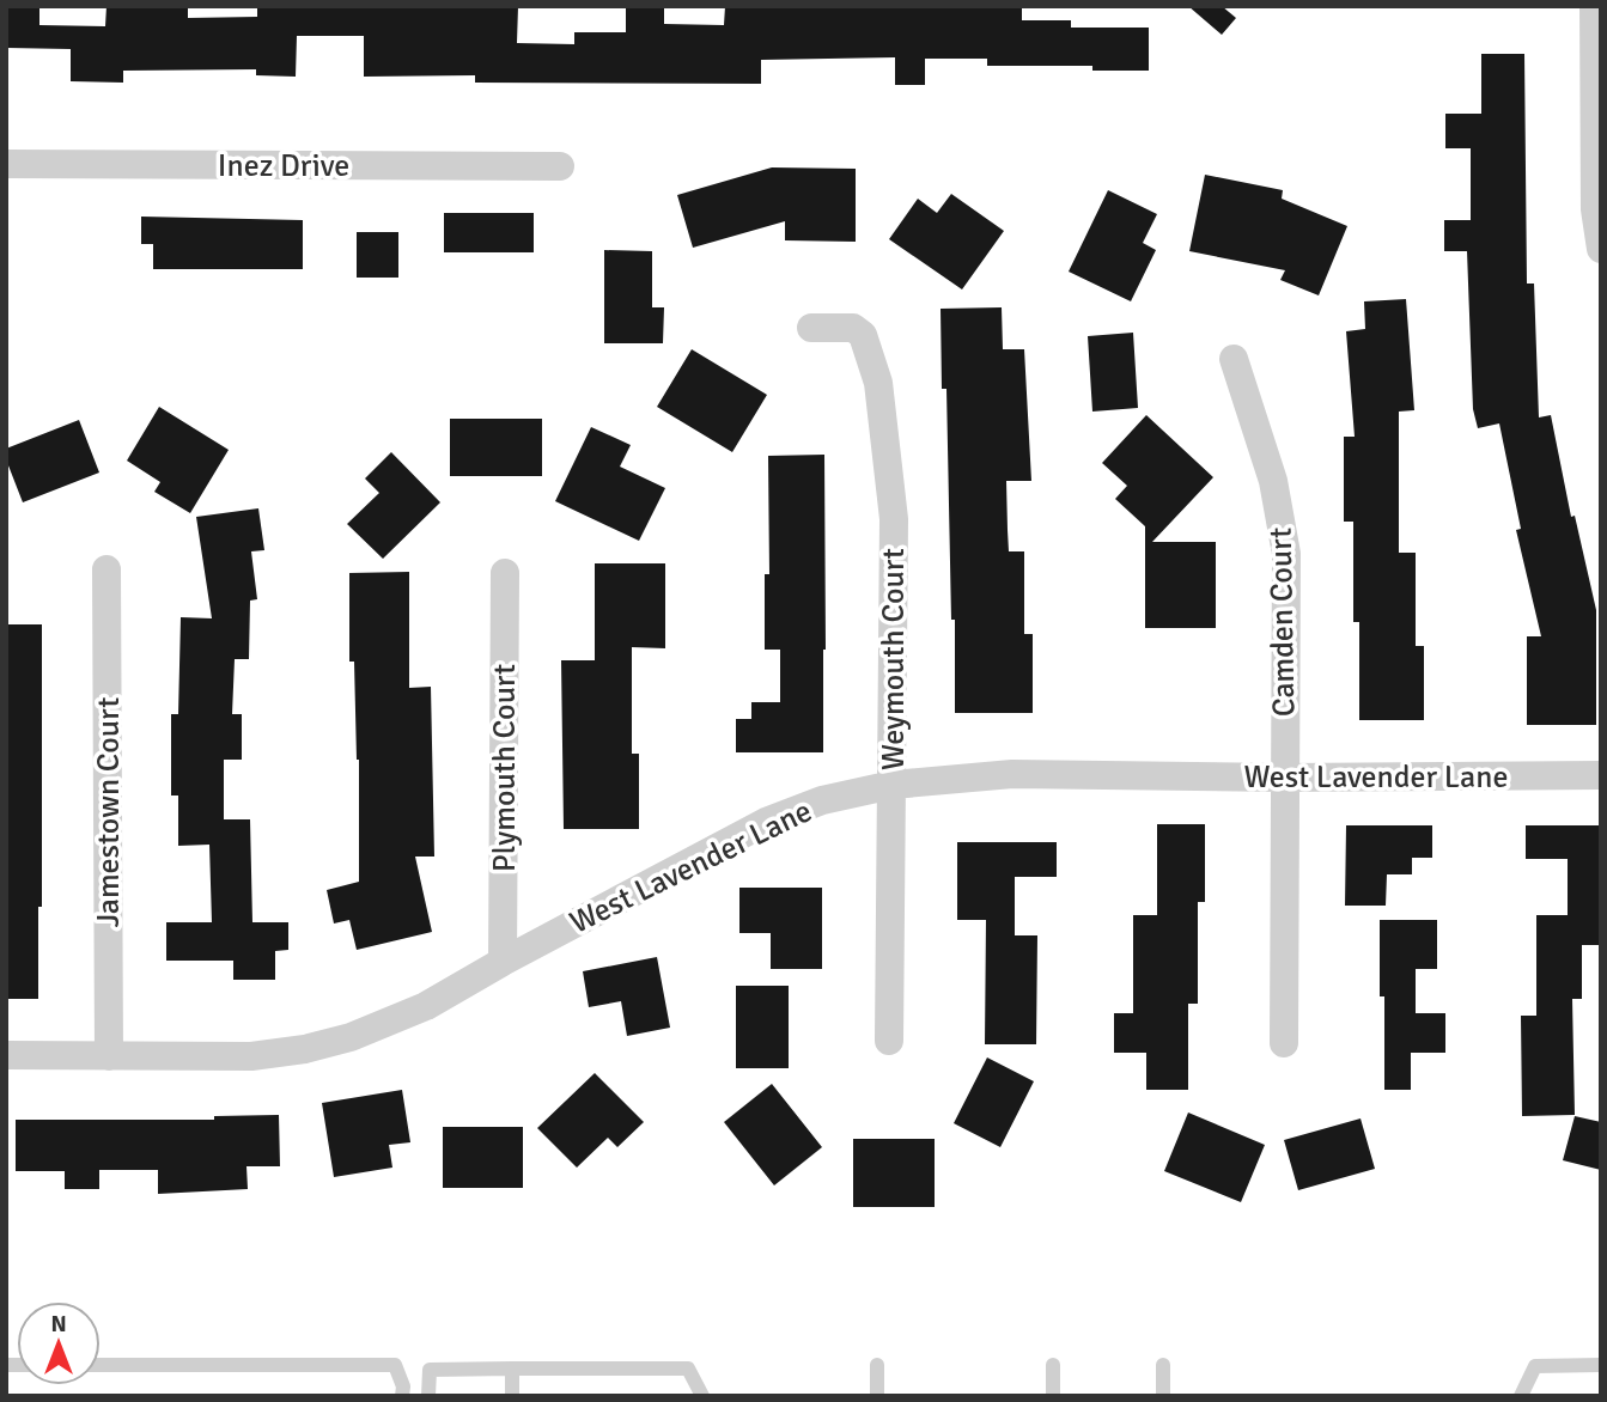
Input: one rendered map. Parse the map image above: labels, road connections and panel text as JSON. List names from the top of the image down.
{
  "streets": {
    "street": [
      "Inez Drive",
      "Camden Court",
      "Weymouth Court",
      "Plymouth Court",
      "West Lavender Lane",
      "Jamestown Court"
    ]
  },
  "crossings": [
    ["Camden Court", "West Lavender Lane"],
    ["Weymouth Court", "West Lavender Lane"],
    ["Plymouth Court", "West Lavender Lane"],
    ["West Lavender Lane", "Jamestown Court"]
  ],
  "north": "top"
}
